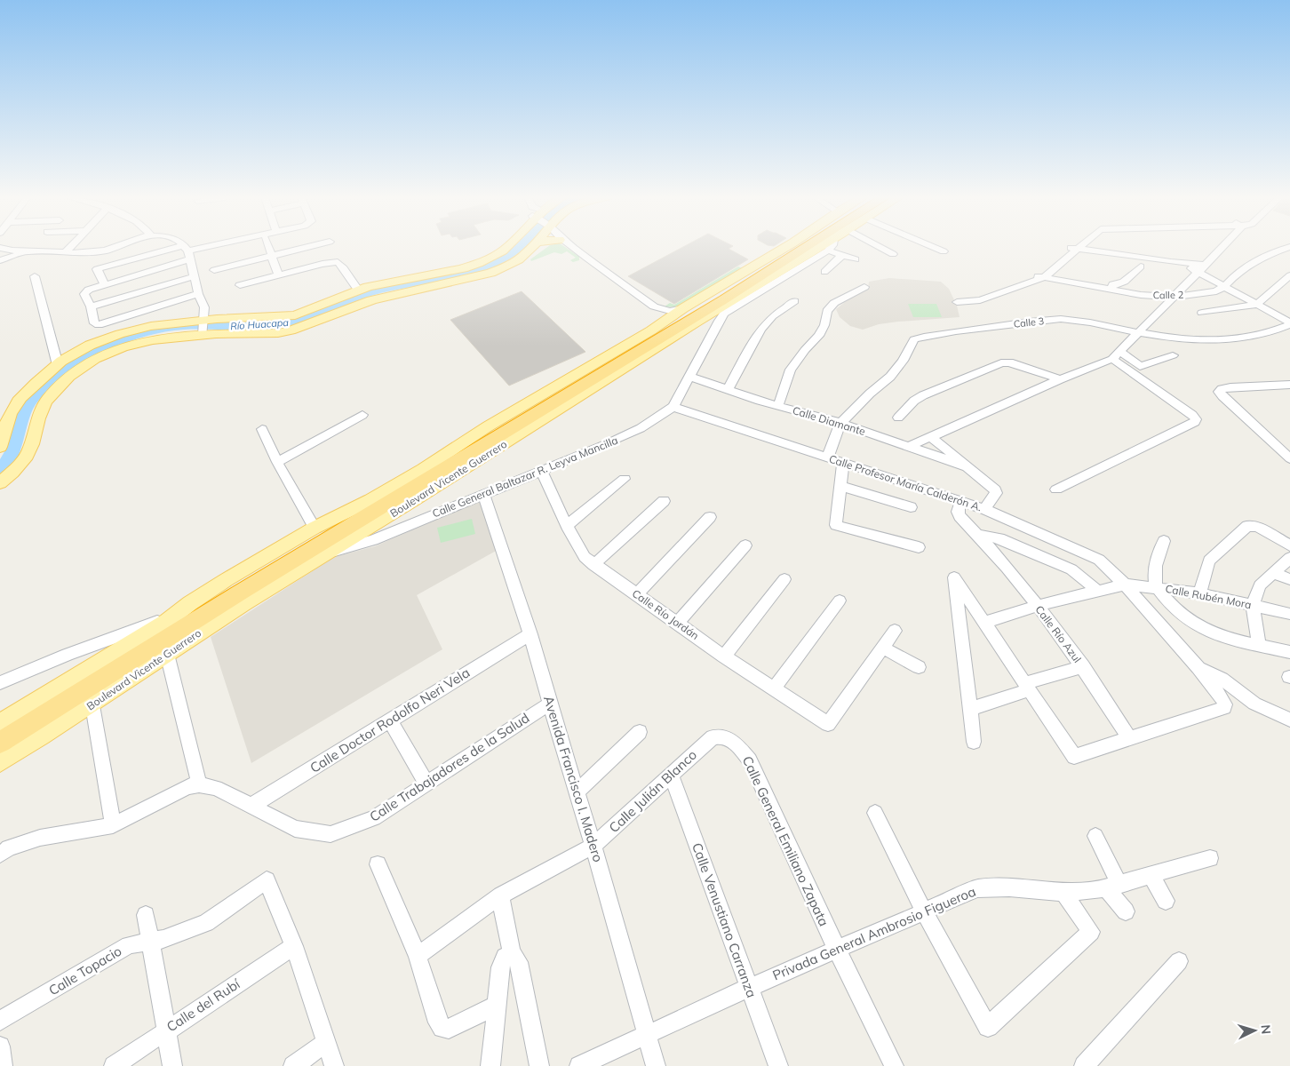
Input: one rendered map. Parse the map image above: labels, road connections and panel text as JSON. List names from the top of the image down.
{
  "streets": {
    "highway": ["Boulevard Vicente Guerrero"],
    "street": [
      "Calle 2",
      "Calle 3",
      "Calle Diamante",
      "Calle General Baltazar R. Leyva Mancilla",
      "Calle Profesor María Calderón A.",
      "Calle Rubén Mora",
      "Calle Río Jordán",
      "Calle Río Azul",
      "Calle Doctor Rodolfo Neri Vela",
      "Calle Trabajadores de la Salud",
      "Avenida Francisco I. Madero",
      "Calle Julián Blanco",
      "Calle General Emiliano Zapata",
      "Calle Venustiano Carranza",
      "Privada General Ambrosio Figueroa",
      "Calle Topacio",
      "Calle del Rubí"
    ]
  },
  "crossings": [
    ["Calle 3", "Calle Diamante"],
    ["Calle 3", "Calle Profesor María Calderón A."],
    ["Calle General Baltazar R. Leyva Mancilla", "Boulevard Vicente Guerrero"],
    ["Calle General Baltazar R. Leyva Mancilla", "Calle Profesor María Calderón A."],
    ["Calle General Baltazar R. Leyva Mancilla", "Calle Río Jordán"],
    ["Calle General Baltazar R. Leyva Mancilla", "Avenida Francisco I. Madero"],
    ["Calle Profesor María Calderón A.", "Calle Rubén Mora"],
    ["Calle Profesor María Calderón A.", "Calle Río Azul"],
    ["Calle Doctor Rodolfo Neri Vela", "Calle Trabajadores de la Salud"],
    ["Calle Doctor Rodolfo Neri Vela", "Avenida Francisco I. Madero"],
    ["Calle Trabajadores de la Salud", "Avenida Francisco I. Madero"],
    ["Avenida Francisco I. Madero", "Calle Julián Blanco"],
    ["Avenida Francisco I. Madero", "Privada General Ambrosio Figueroa"],
    ["Calle Julián Blanco", "Calle General Emiliano Zapata"],
    ["Calle Julián Blanco", "Calle Venustiano Carranza"],
    ["Calle General Emiliano Zapata", "Privada General Ambrosio Figueroa"],
    ["Calle Venustiano Carranza", "Privada General Ambrosio Figueroa"]
  ],
  "water": ["Río Huacapa"],
  "north": "right"
}
